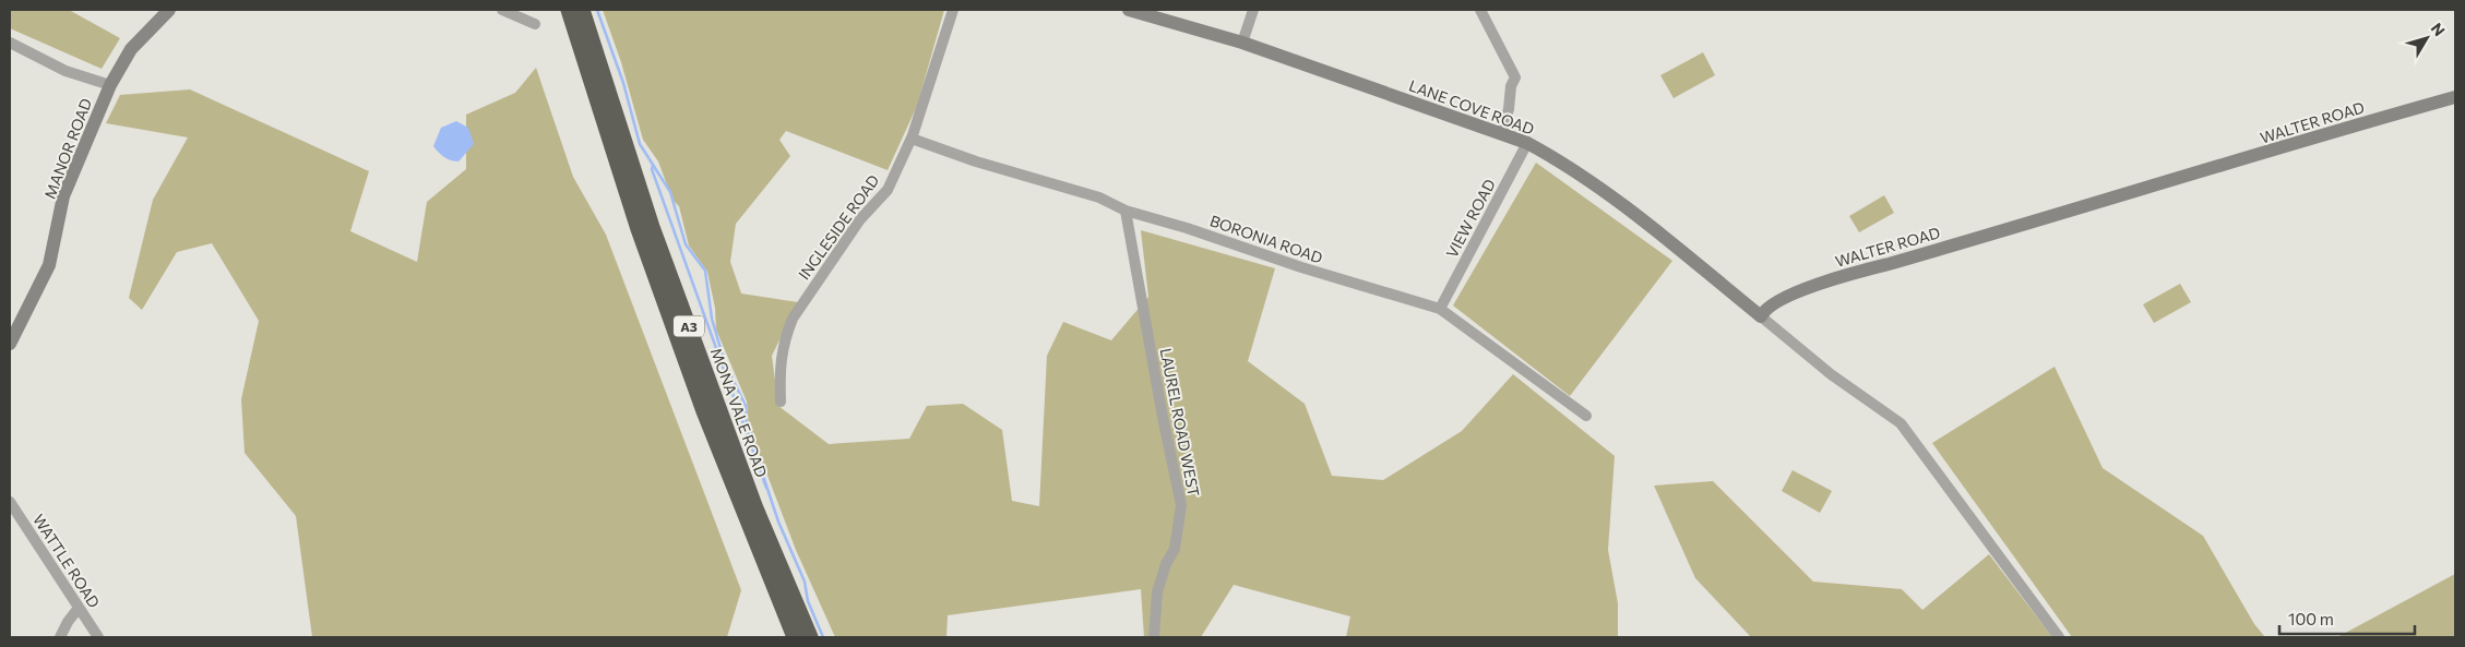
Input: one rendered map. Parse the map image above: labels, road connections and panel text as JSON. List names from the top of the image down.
{
  "streets": {
    "highway": ["A3", "MONA VALE ROAD"],
    "street": [
      "LANE COVE ROAD",
      "WALTER ROAD",
      "MANOR ROAD",
      "VIEW ROAD",
      "INGLESIDE ROAD",
      "BORONIA ROAD",
      "LAUREL ROAD WEST",
      "WATTLE ROAD"
    ]
  },
  "crossings": [
    ["LANE COVE ROAD", "WALTER ROAD"],
    ["LANE COVE ROAD", "VIEW ROAD"],
    ["VIEW ROAD", "BORONIA ROAD"],
    ["INGLESIDE ROAD", "BORONIA ROAD"],
    ["BORONIA ROAD", "LAUREL ROAD WEST"]
  ],
  "scale_bar": "100 m",
  "north": "top right"
}
